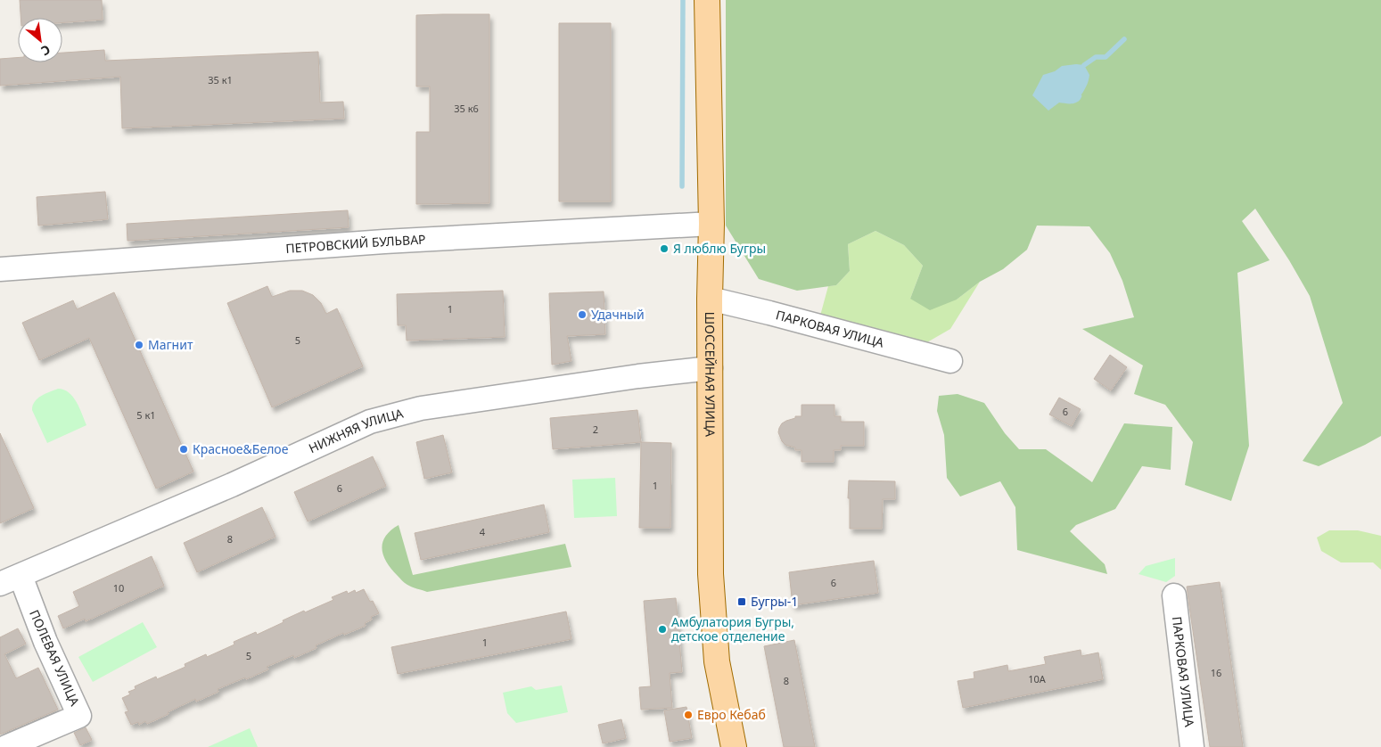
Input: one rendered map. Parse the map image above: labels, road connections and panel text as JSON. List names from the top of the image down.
{
  "streets": {
    "main road": ["ШОССЕЙНАЯ УЛИЦА"],
    "street": [
      "ПЕТРОВСКИЙ БУЛЬВАР",
      "ПАРКОВАЯ УЛИЦА",
      "НИЖНЯЯ УЛИЦА",
      "ПОЛЕВАЯ УЛИЦА"
    ]
  },
  "crossings": [
    ["ПЕТРОВСКИЙ БУЛЬВАР", "ШОССЕЙНАЯ УЛИЦА"],
    ["ПАРКОВАЯ УЛИЦА", "ШОССЕЙНАЯ УЛИЦА"],
    ["ШОССЕЙНАЯ УЛИЦА", "НИЖНЯЯ УЛИЦА"],
    ["НИЖНЯЯ УЛИЦА", "ПОЛЕВАЯ УЛИЦА"]
  ],
  "places": {
    "other": [
      "Я люблю Бугры",
      "Удачный",
      "Магнит",
      "Красное&Белое",
      "Амбулатория Бугры, детское отделение",
      "Евро Кебаб"
    ],
    "transit": ["Бугры-1"]
  },
  "house_numbers": [
    "35 к1",
    "35 к6",
    "1",
    "5",
    "6",
    "5 к1",
    "2",
    "1",
    "6",
    "4",
    "8",
    "6",
    "10",
    "1",
    "5",
    "16",
    "10А",
    "8"
  ],
  "north": "bottom right"
}
